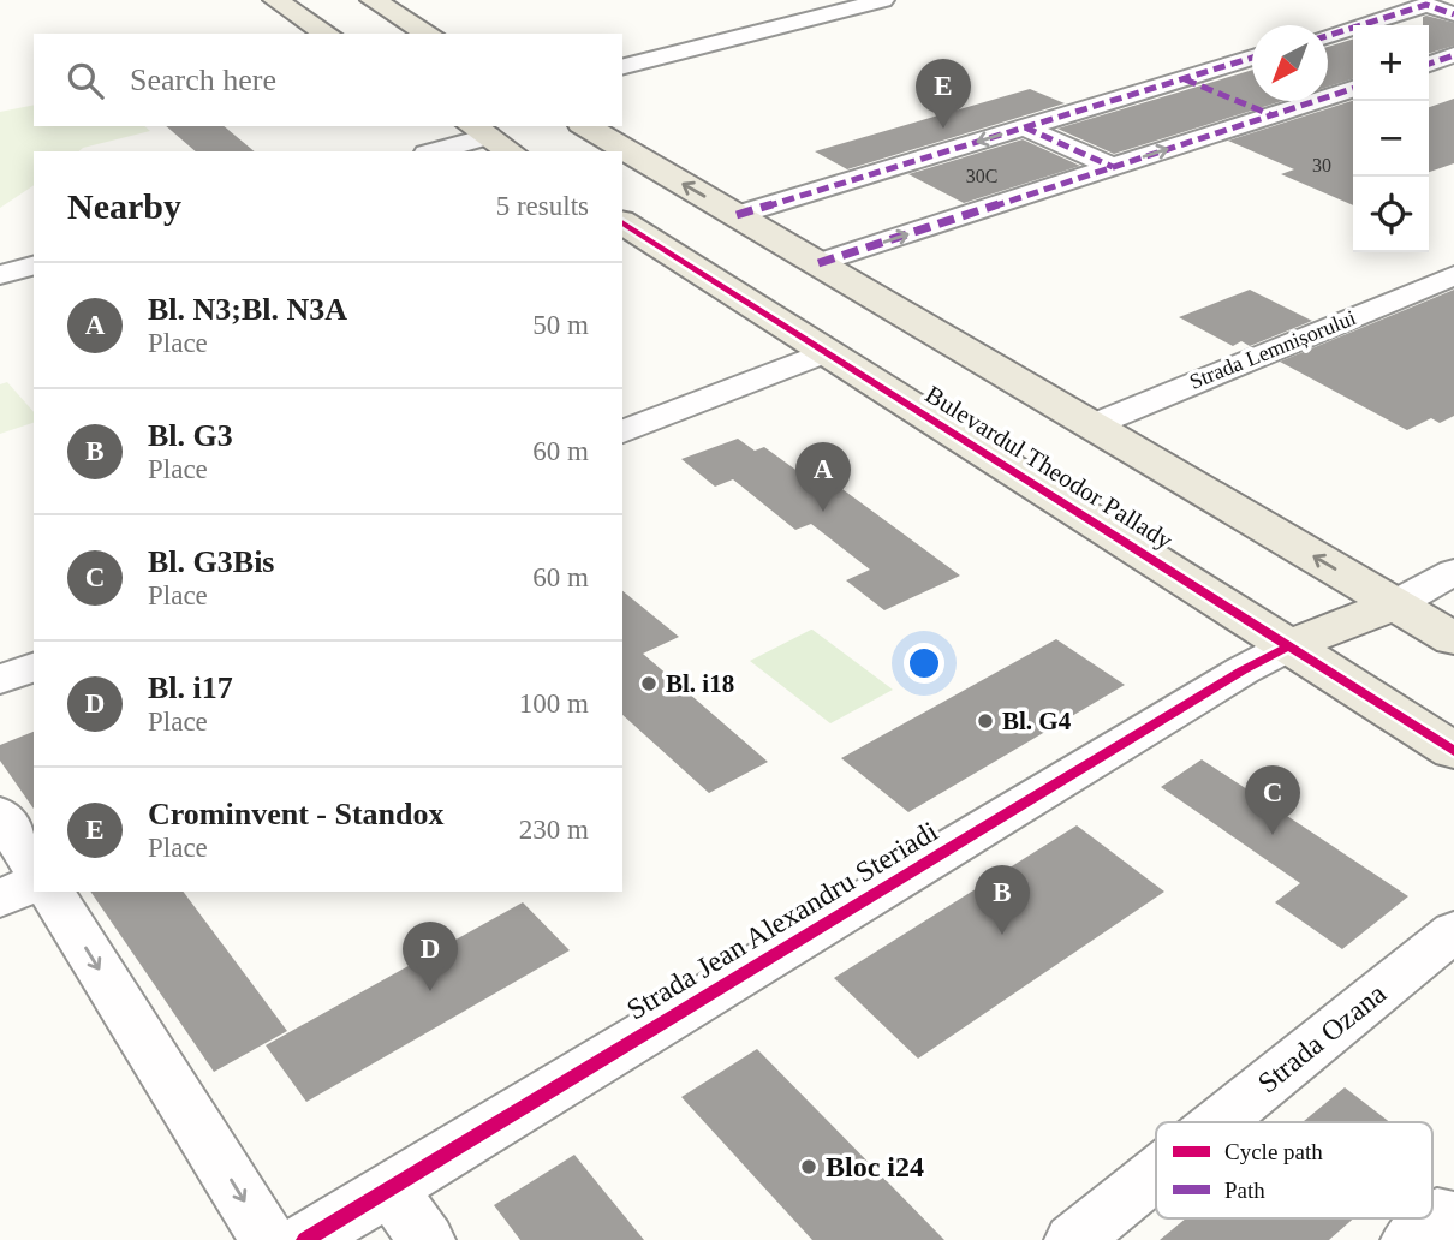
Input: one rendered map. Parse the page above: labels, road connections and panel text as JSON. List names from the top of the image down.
{
  "streets": {
    "main road": ["Bulevardul Theodor Pallady"],
    "street": ["Strada Lemnișorului", "Strada Jean Alexandru Steriadi", "Strada Ozana"]
  },
  "crossings": [
    ["Bulevardul Theodor Pallady", "Strada Jean Alexandru Steriadi"]
  ],
  "places": ["Bl. i18", "Bl. G4", "Bloc i24"],
  "house_numbers": ["30", "30C"],
  "legend": ["Cycle path", "Path"],
  "north": "bottom left",
  "page": {
    "map_buttons": ["+", "−"],
    "search": "Search here",
    "pins": [
      "E",
      "A",
      "C",
      "B",
      "D"
    ],
    "heading": ["Nearby", "5 results"],
    "list": [
      {
        "mark": "A",
        "name": "Bl. N3;Bl. N3A",
        "note": "Place",
        "value": "50 m"
      },
      {
        "mark": "B",
        "name": "Bl. G3",
        "note": "Place",
        "value": "60 m"
      },
      {
        "mark": "C",
        "name": "Bl. G3Bis",
        "note": "Place",
        "value": "60 m"
      },
      {
        "mark": "D",
        "name": "Bl. i17",
        "note": "Place",
        "value": "100 m"
      },
      {
        "mark": "E",
        "name": "Crominvent - Standox",
        "note": "Place",
        "value": "230 m"
      }
    ]
  }
}
